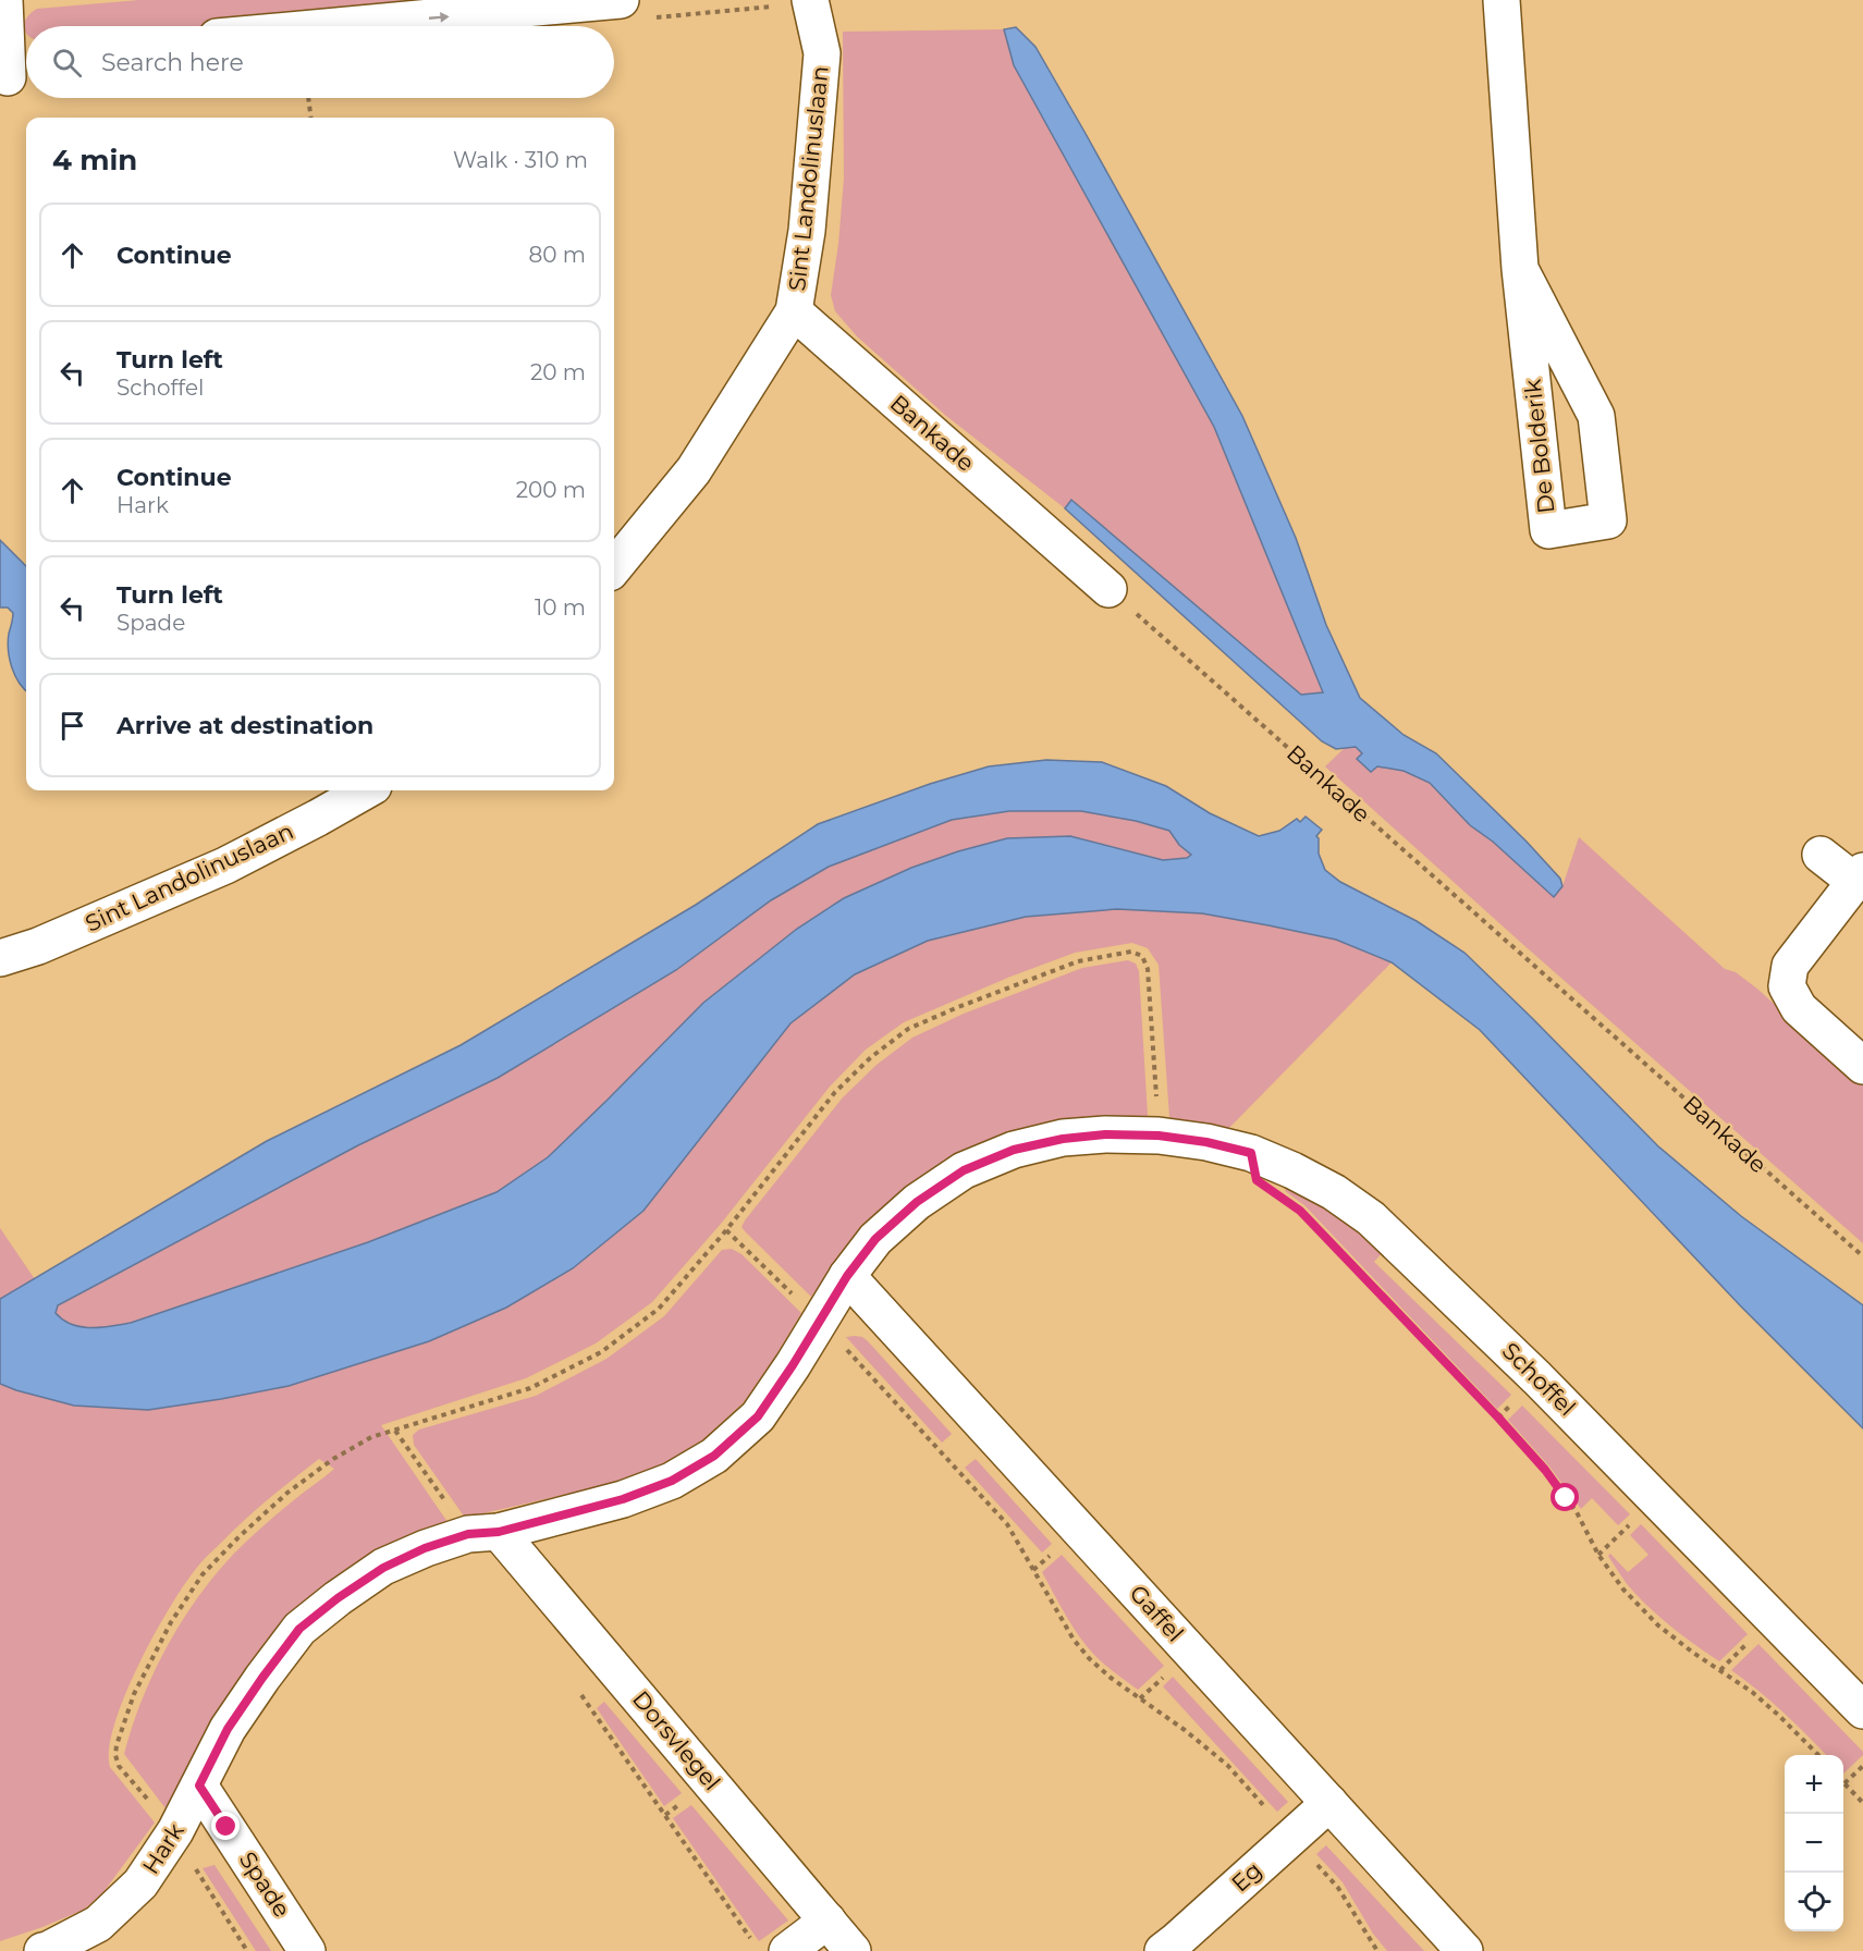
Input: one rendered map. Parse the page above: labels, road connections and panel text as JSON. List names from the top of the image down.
{
  "streets": {
    "street": [
      "Sint Landolinuslaan",
      "Bankade",
      "De Bolderik",
      "Schoffel",
      "Gaffel",
      "Dorsvlegel",
      "Hark",
      "Eg",
      "Spade"
    ]
  },
  "crossings": [
    ["Sint Landolinuslaan", "Bankade"],
    ["Schoffel", "Hark"],
    ["Gaffel", "Hark"],
    ["Gaffel", "Eg"],
    ["Dorsvlegel", "Hark"],
    ["Hark", "Spade"]
  ],
  "page": {
    "search": "Search here",
    "heading": ["4 min", "Walk · 310 m"],
    "list": [
      ["Continue", "80 m"],
      ["Turn left", "Schoffel", "20 m"],
      ["Continue", "Hark", "200 m"],
      ["Turn left", "Spade", "10 m"],
      "Arrive at destination"
    ],
    "map_buttons": ["+", "−"]
  }
}
